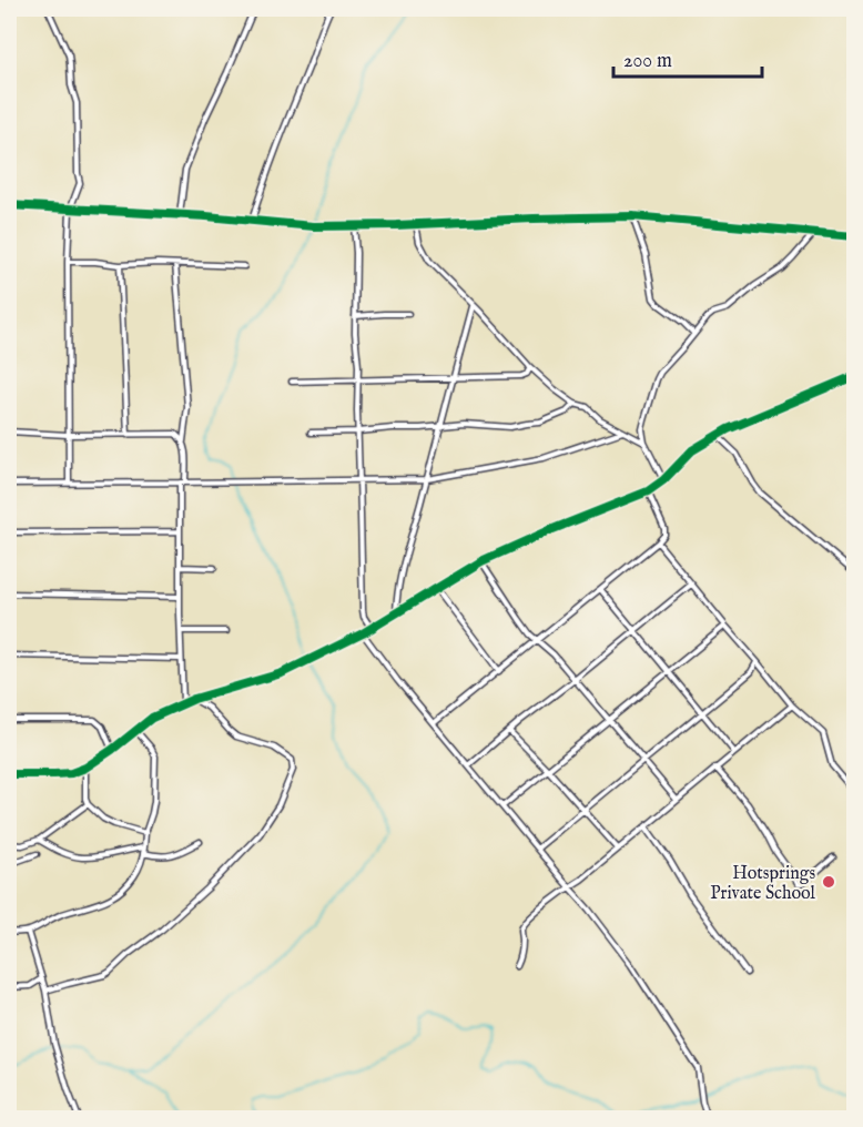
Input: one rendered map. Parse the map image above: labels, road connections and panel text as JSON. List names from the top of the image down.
{
  "places": ["Hotsprings Private School"],
  "scale_bar": "200 m"
}
